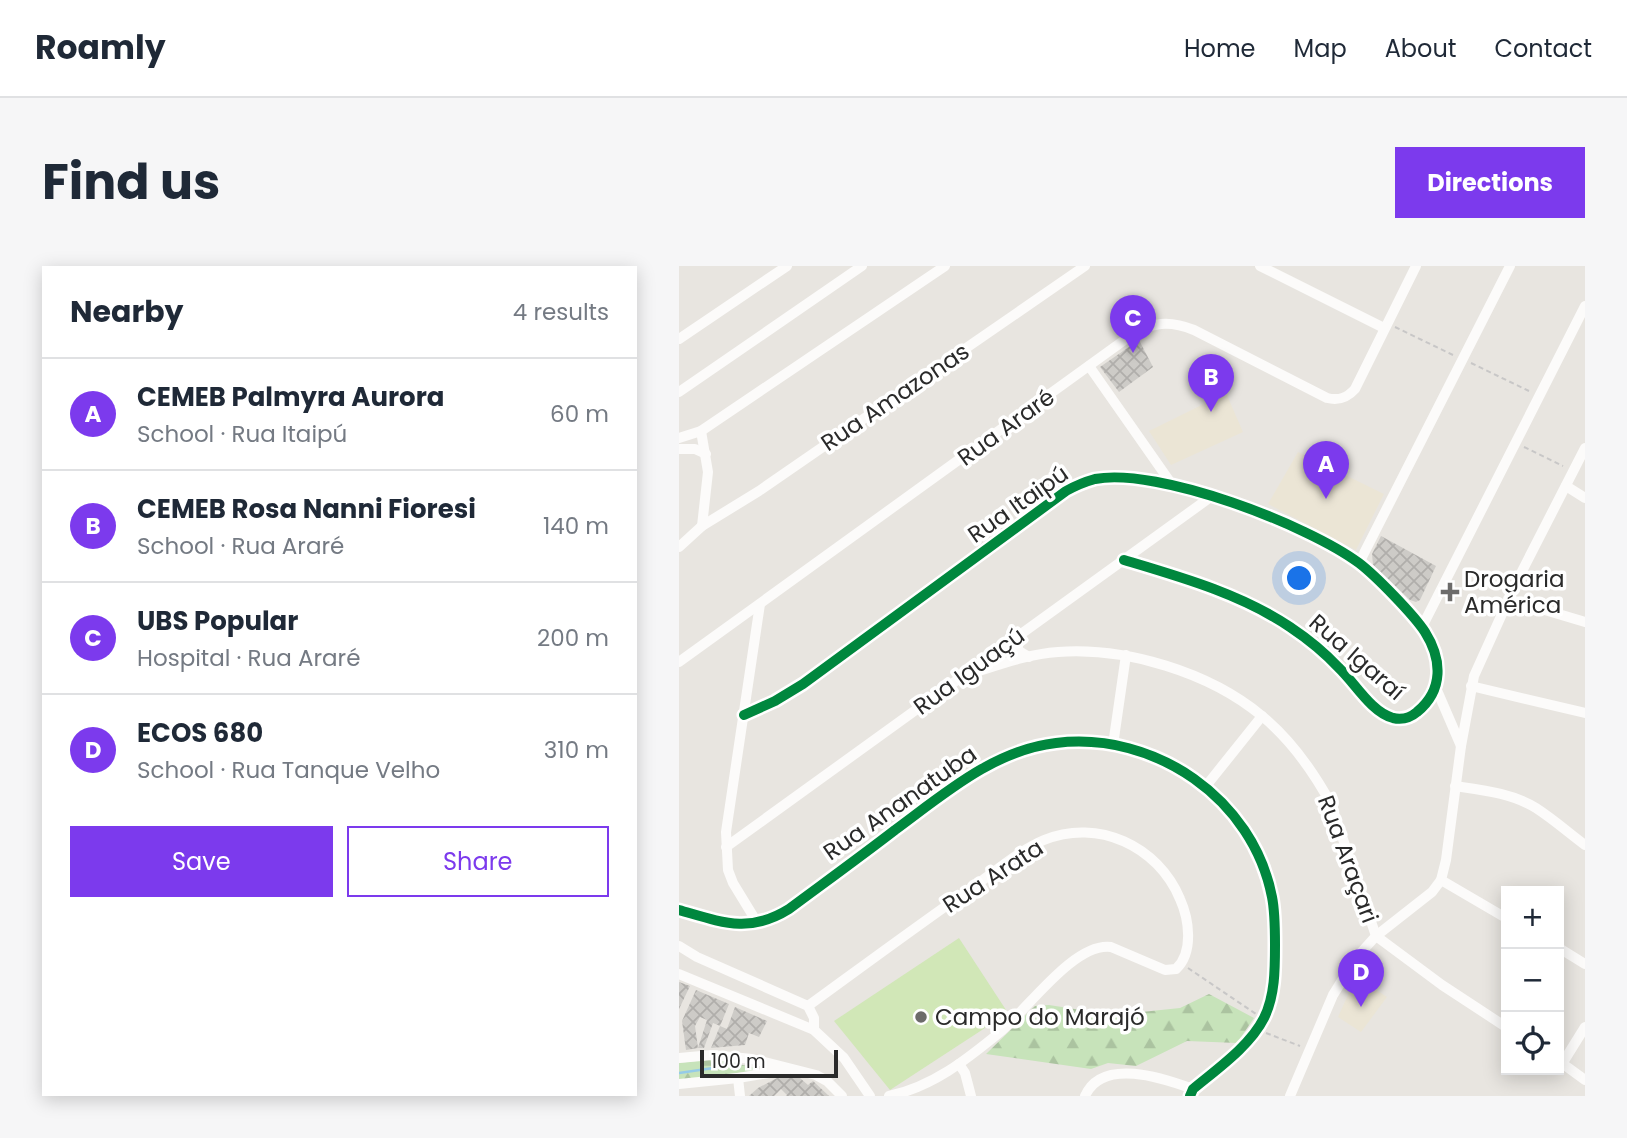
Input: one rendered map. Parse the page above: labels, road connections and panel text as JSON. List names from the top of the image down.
{
  "streets": {
    "street": [
      "Rua Amazonas",
      "Rua Araré",
      "Rua Itaipú",
      "Rua Igaraí",
      "Rua Iguaçú",
      "Rua Ananatuba",
      "Rua Araçari",
      "Rua Arata"
    ]
  },
  "crossings": [
    ["Rua Itaipú", "Rua Igaraí"],
    ["Rua Itaipú", "Rua Iguaçú"],
    ["Rua Igaraí", "Rua Iguaçú"],
    ["Rua Iguaçú", "Rua Araçari"]
  ],
  "places": {
    "health": ["Drogaria América"],
    "other": ["Campo do Marajó"]
  },
  "scale_bar": "100 m",
  "page": {
    "header": "Roamly",
    "nav": [
      "Home",
      "Map",
      "About",
      "Contact"
    ],
    "title": "Find us",
    "buttons": [
      "Directions",
      ["Save", "Share"]
    ],
    "heading": ["Nearby", "4 results"],
    "pins": [
      "C",
      "B",
      "A",
      "D"
    ],
    "list": [
      {
        "mark": "A",
        "name": "CEMEB Palmyra Aurora",
        "note": "School · Rua Itaipú",
        "value": "60 m"
      },
      {
        "mark": "B",
        "name": "CEMEB Rosa Nanni Fioresi",
        "note": "School · Rua Araré",
        "value": "140 m"
      },
      {
        "mark": "C",
        "name": "UBS Popular",
        "note": "Hospital · Rua Araré",
        "value": "200 m"
      },
      {
        "mark": "D",
        "name": "ECOS 680",
        "note": "School · Rua Tanque Velho",
        "value": "310 m"
      }
    ],
    "map_buttons": ["+", "−"],
    "scale": "100 m"
  }
}
